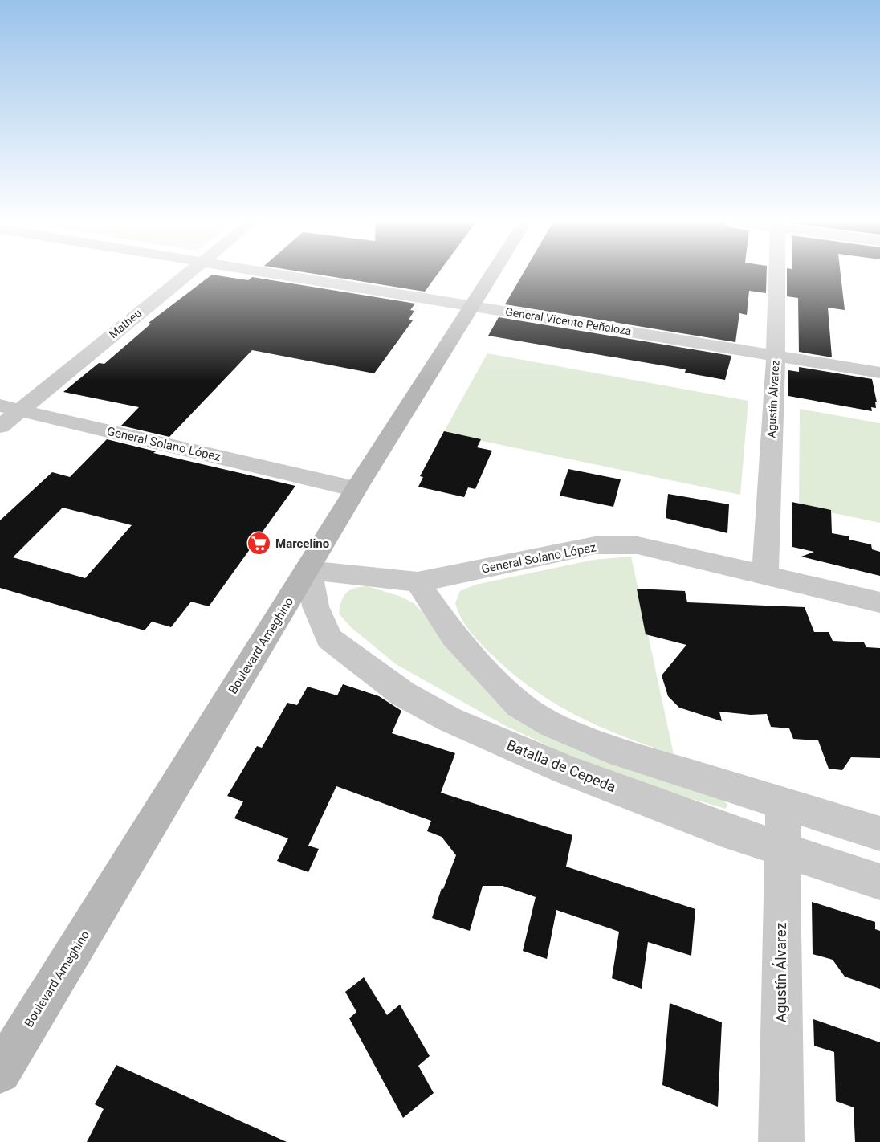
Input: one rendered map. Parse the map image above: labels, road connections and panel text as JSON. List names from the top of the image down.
{
  "streets": {
    "main road": ["Boulevard Ameghino"],
    "street": [
      "General Vicente Peñaloza",
      "Matheu",
      "Agustín Álvarez",
      "General Solano López",
      "Batalla de Cepeda"
    ]
  },
  "crossings": [
    ["General Vicente Peñaloza", "Agustín Álvarez"],
    ["General Vicente Peñaloza", "Boulevard Ameghino"],
    ["Matheu", "General Solano López"],
    ["Agustín Álvarez", "General Solano López"],
    ["Agustín Álvarez", "Batalla de Cepeda"],
    ["General Solano López", "Boulevard Ameghino"],
    ["General Solano López", "Batalla de Cepeda"],
    ["Boulevard Ameghino", "Batalla de Cepeda"]
  ],
  "places": {
    "supermarket": ["Marcelino"]
  }
}
